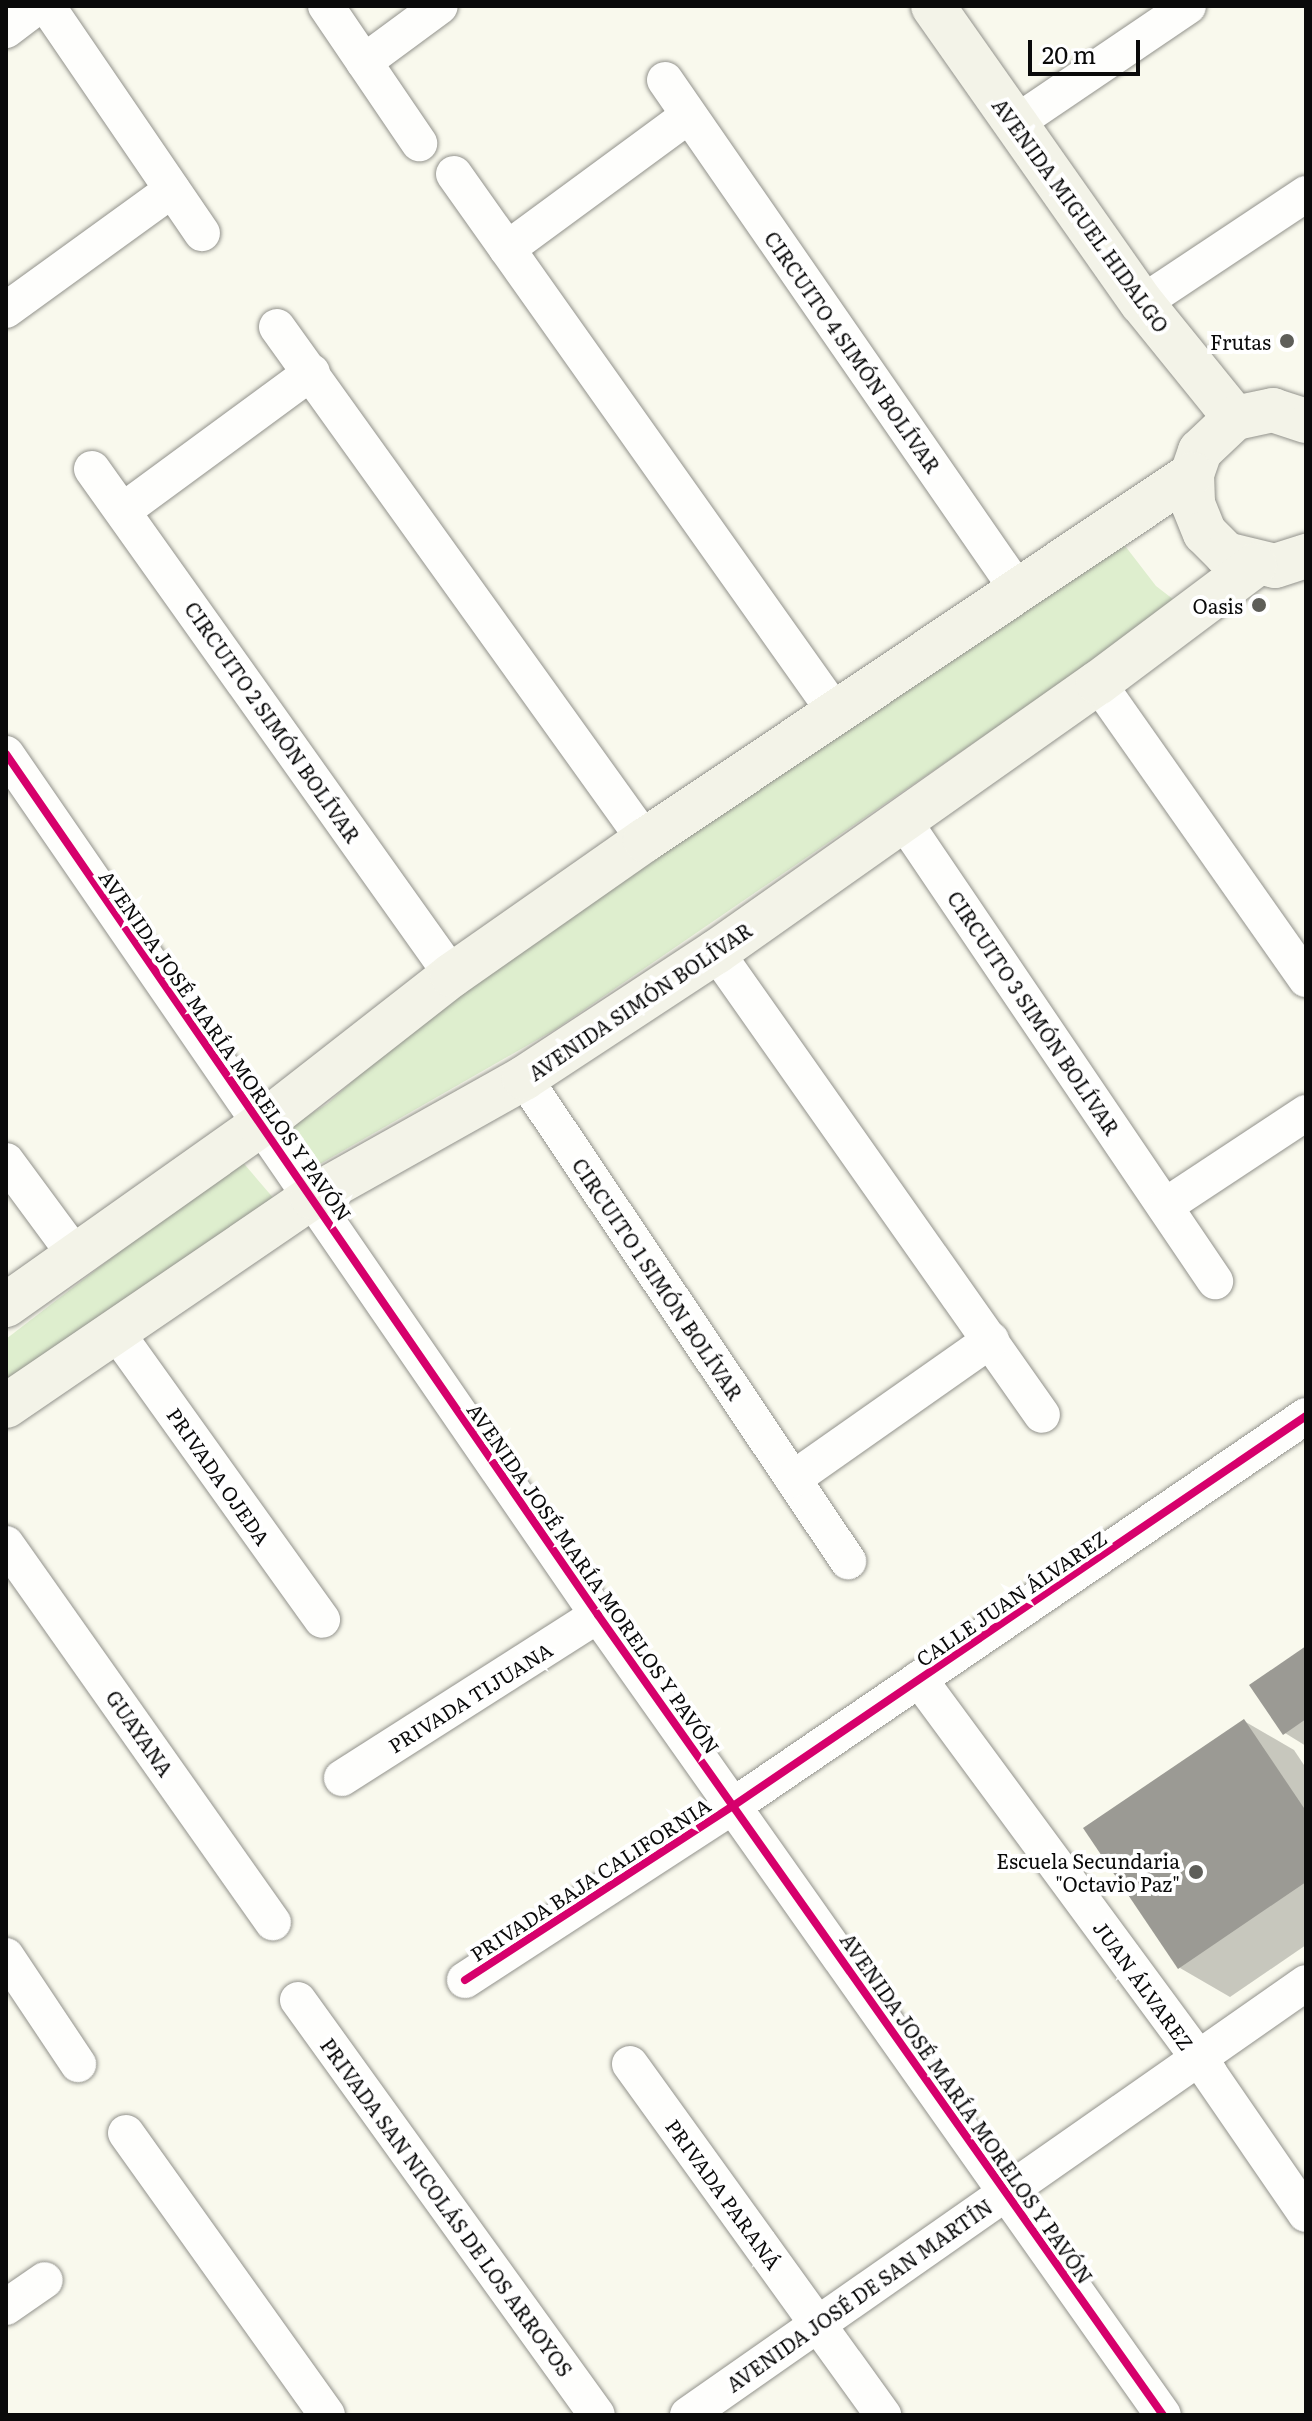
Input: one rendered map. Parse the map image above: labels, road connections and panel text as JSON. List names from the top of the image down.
{
  "streets": {
    "main road": ["AVENIDA MIGUEL HIDALGO", "AVENIDA SIMÓN BOLÍVAR"],
    "street": [
      "CIRCUITO 4 SIMÓN BOLÍVAR",
      "CIRCUITO 2 SIMÓN BOLÍVAR",
      "CIRCUITO 3 SIMÓN BOLÍVAR",
      "AVENIDA JOSÉ MARÍA MORELOS Y PAVÓN",
      "CIRCUITO 1 SIMÓN BOLÍVAR",
      "PRIVADA OJEDA",
      "CALLE JUAN ÁLVAREZ",
      "PRIVADA TIJUANA",
      "GUAYANA",
      "PRIVADA BAJA CALIFORNIA",
      "JUAN ÁLVAREZ",
      "PRIVADA PARANÁ",
      "PRIVADA SAN NICOLÁS DE LOS ARROYOS",
      "AVENIDA JOSÉ DE SAN MARTÍN"
    ]
  },
  "crossings": [
    ["AVENIDA SIMÓN BOLÍVAR", "CIRCUITO 3 SIMÓN BOLÍVAR"],
    ["AVENIDA SIMÓN BOLÍVAR", "AVENIDA JOSÉ MARÍA MORELOS Y PAVÓN"],
    ["AVENIDA SIMÓN BOLÍVAR", "CIRCUITO 1 SIMÓN BOLÍVAR"],
    ["AVENIDA SIMÓN BOLÍVAR", "PRIVADA OJEDA"],
    ["AVENIDA JOSÉ MARÍA MORELOS Y PAVÓN", "CALLE JUAN ÁLVAREZ"],
    ["AVENIDA JOSÉ MARÍA MORELOS Y PAVÓN", "PRIVADA TIJUANA"],
    ["AVENIDA JOSÉ MARÍA MORELOS Y PAVÓN", "PRIVADA BAJA CALIFORNIA"],
    ["AVENIDA JOSÉ MARÍA MORELOS Y PAVÓN", "AVENIDA JOSÉ DE SAN MARTÍN"],
    ["CALLE JUAN ÁLVAREZ", "PRIVADA BAJA CALIFORNIA"],
    ["CALLE JUAN ÁLVAREZ", "JUAN ÁLVAREZ"],
    ["JUAN ÁLVAREZ", "AVENIDA JOSÉ DE SAN MARTÍN"],
    ["PRIVADA PARANÁ", "AVENIDA JOSÉ DE SAN MARTÍN"]
  ],
  "places": ["Frutas", "Oasis", "Escuela Secundaria \"Octavio Paz\""],
  "scale_bar": "20 m"
}
